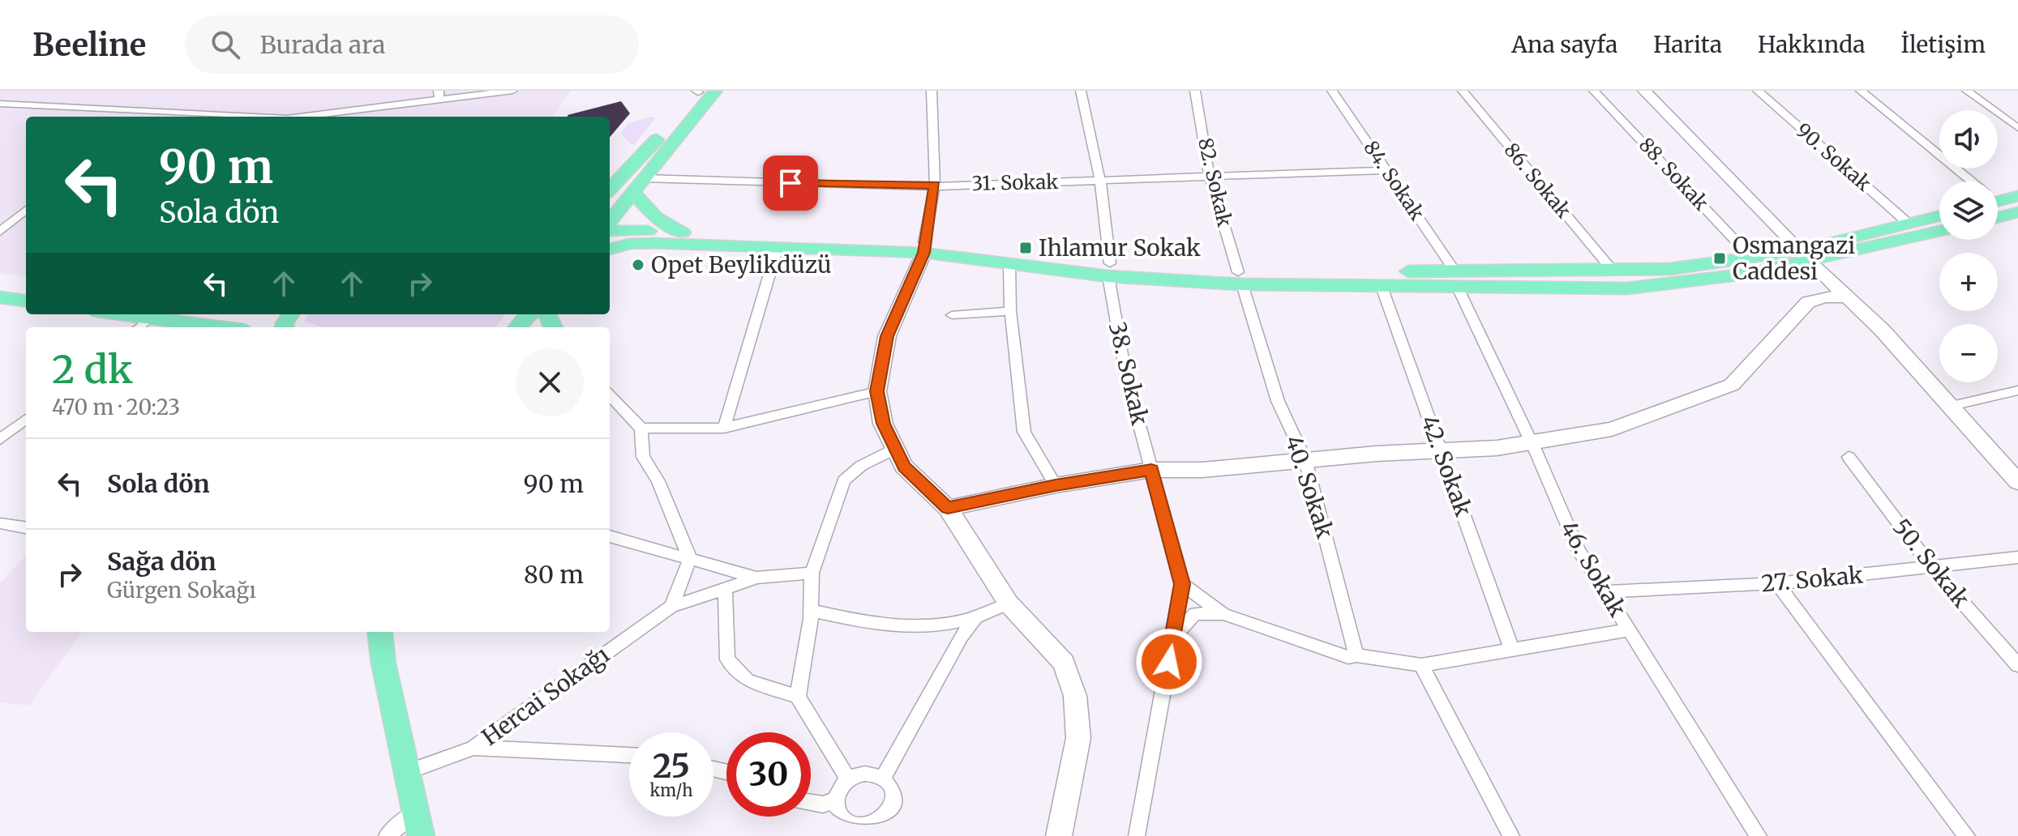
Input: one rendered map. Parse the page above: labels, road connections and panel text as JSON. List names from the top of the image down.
{
  "streets": {
    "street": [
      "90. Sokak",
      "88. Sokak",
      "84. Sokak",
      "86. Sokak",
      "82. Sokak",
      "31. Sokak",
      "38. Sokak",
      "42. Sokak",
      "40. Sokak",
      "50. Sokak",
      "46. Sokak",
      "27. Sokak",
      "Hercai Sokağı"
    ]
  },
  "crossings": [
    ["84. Sokak", "31. Sokak"],
    ["84. Sokak", "46. Sokak"],
    ["82. Sokak", "31. Sokak"],
    ["82. Sokak", "40. Sokak"],
    ["31. Sokak", "38. Sokak"],
    ["50. Sokak", "27. Sokak"],
    ["46. Sokak", "27. Sokak"]
  ],
  "places": {
    "transit": ["Ihlamur Sokak", "Osmangazi Caddesi"],
    "other": ["Opet Beylikdüzü"]
  },
  "page": {
    "header": "Beeline",
    "search": "Burada ara",
    "nav": [
      "Ana sayfa",
      "Harita",
      "Hakkında",
      "İletişim"
    ],
    "map_buttons": ["+", "−"],
    "turn": ["90 m", "Sola dön"],
    "heading": ["2 dk", "470 m · 20:23"],
    "list": [
      {
        "name": "Sola dön",
        "value": "90 m"
      },
      {
        "name": "Sağa dön",
        "note": "Gürgen Sokağı",
        "value": "80 m"
      }
    ],
    "speed": "25 km/h",
    "limit": "30"
  }
}
